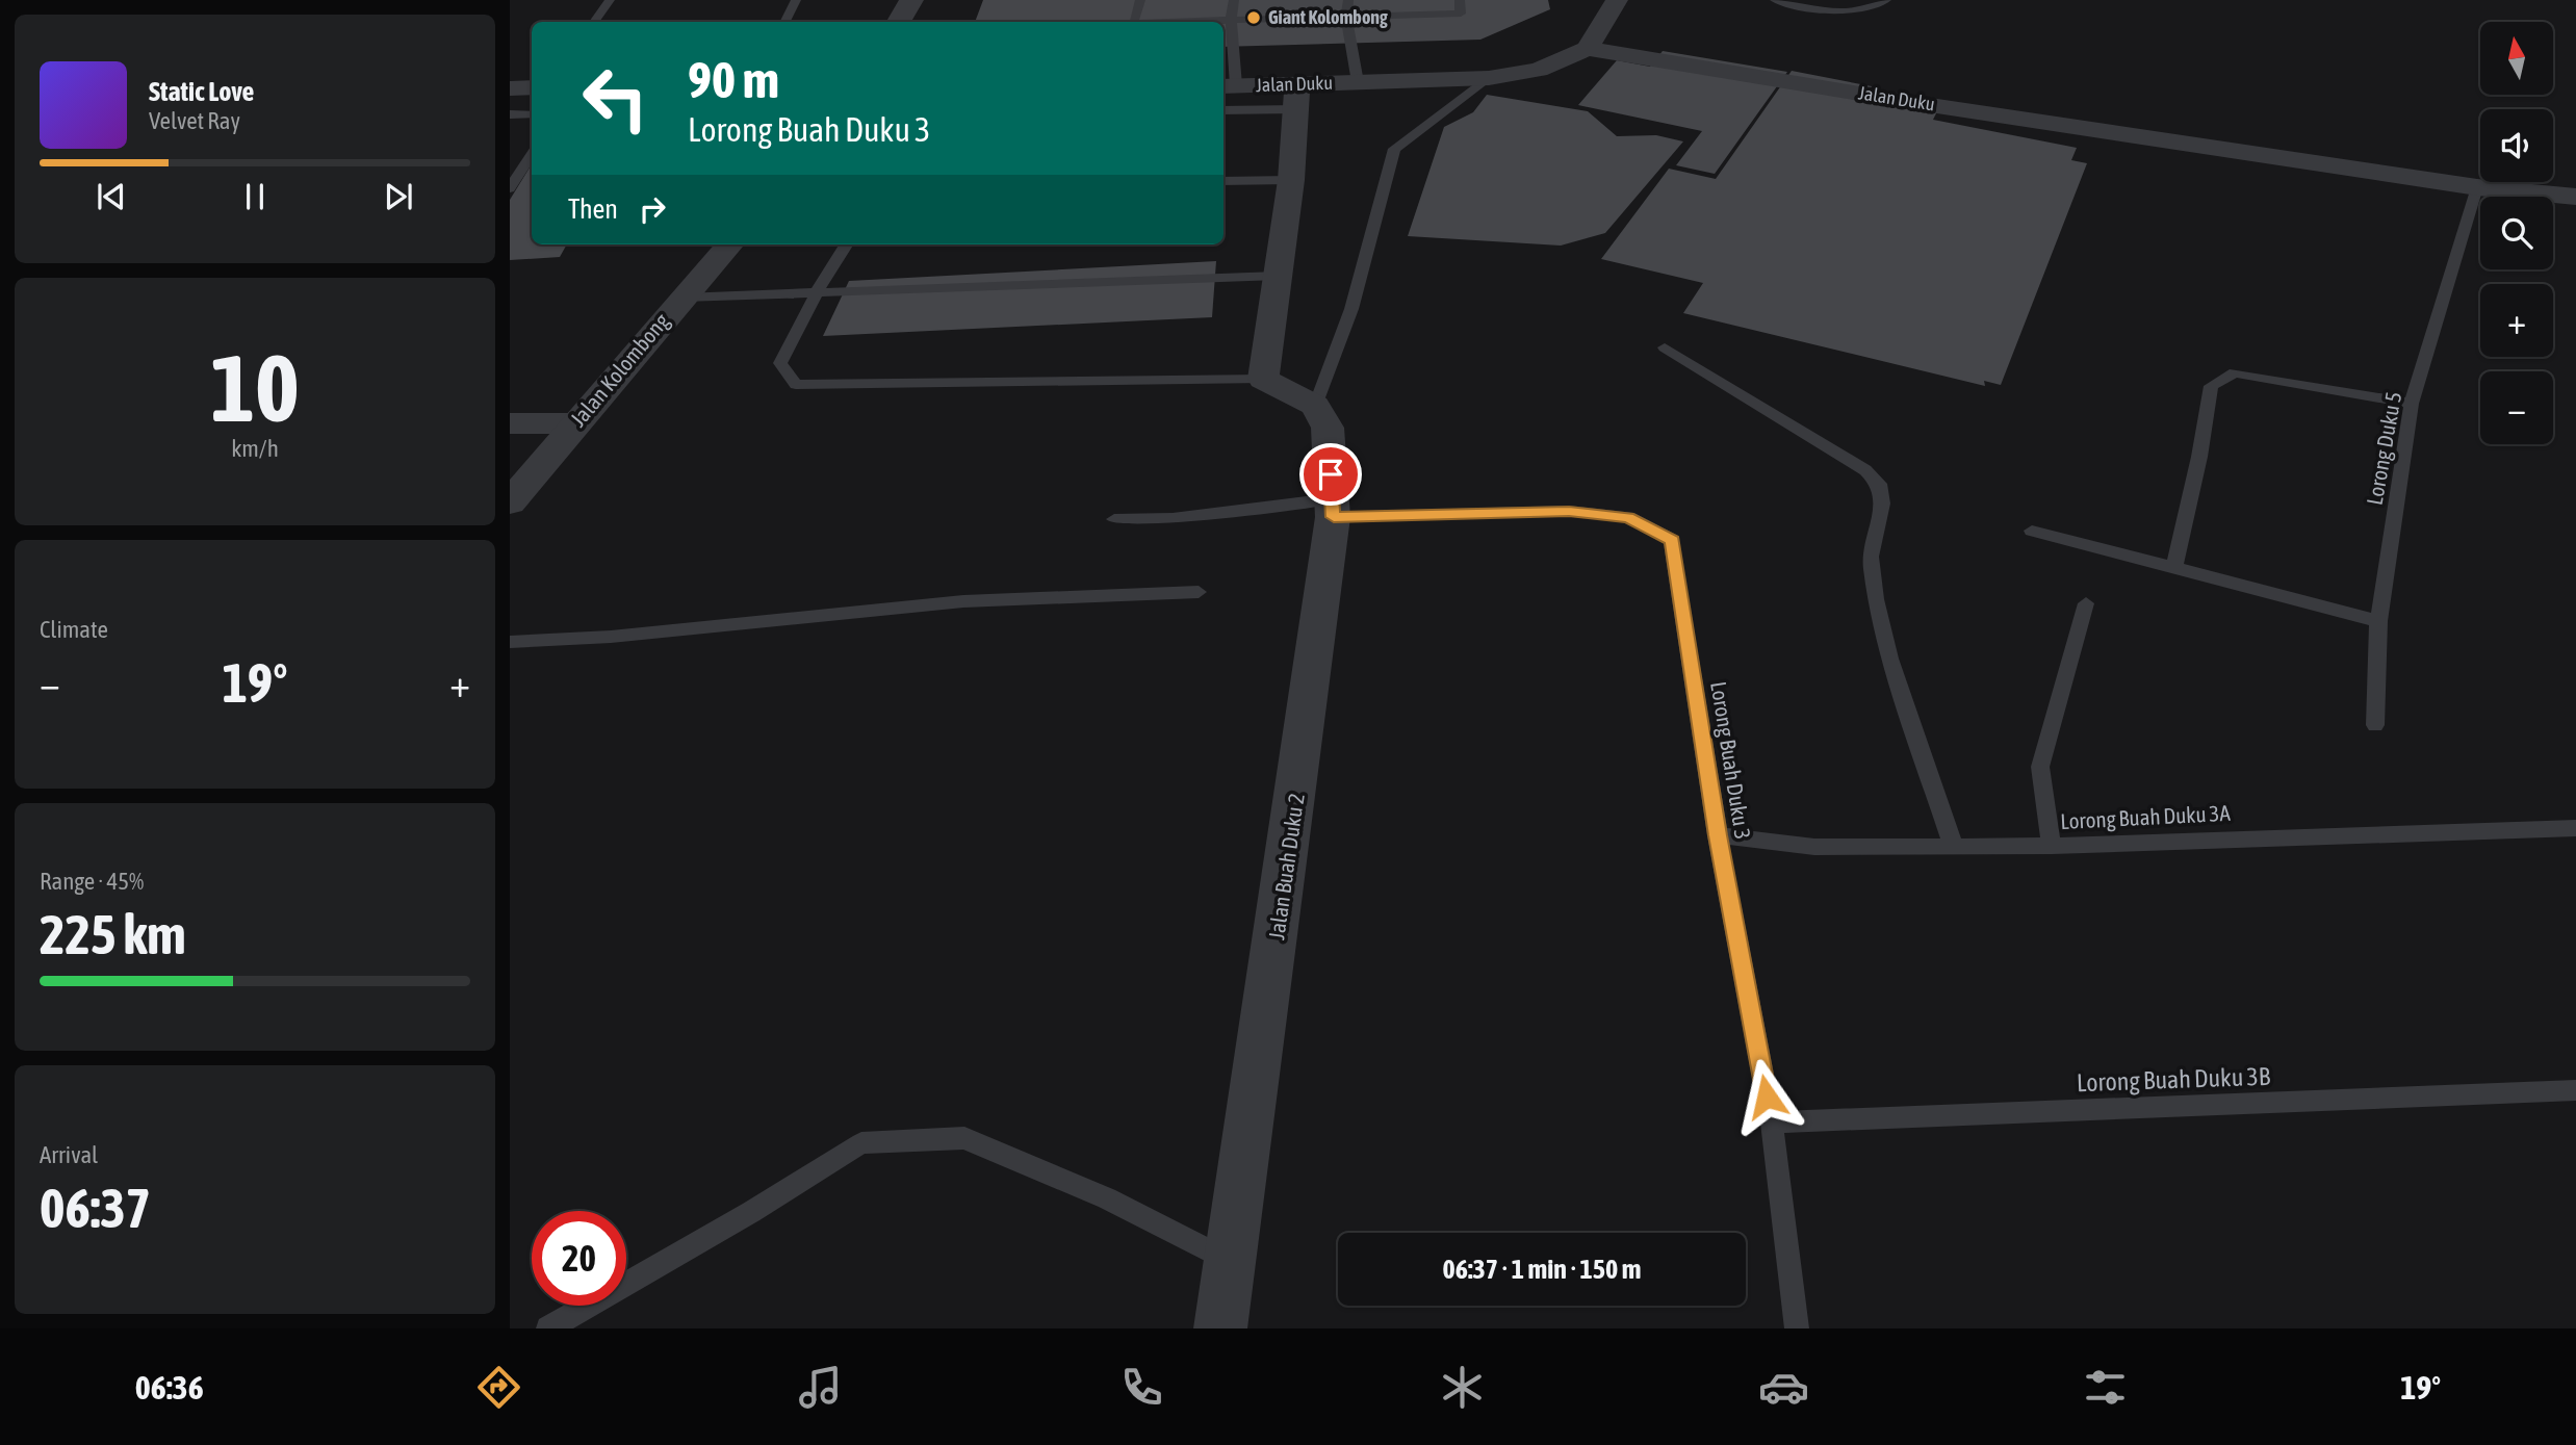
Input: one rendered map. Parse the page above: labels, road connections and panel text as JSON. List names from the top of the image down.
{
  "streets": {
    "street": ["Jalan Duku", "Jalan Kolombong", "Jalan Buah Duku 2"],
    "lane": [
      "Lorong Duku 5",
      "Lorong Buah Duku 3",
      "Lorong Buah Duku 3A",
      "Lorong Buah Duku 3B"
    ]
  },
  "crossings": [
    ["Jalan Duku", "Lorong Duku 5"],
    ["Lorong Buah Duku 3", "Lorong Buah Duku 3A"],
    ["Lorong Buah Duku 3", "Jalan Buah Duku 2"],
    ["Lorong Buah Duku 3", "Lorong Buah Duku 3B"]
  ],
  "places": ["Giant Kolombong"],
  "north": "top",
  "page": {
    "map_buttons": ["+", "−"],
    "turn": ["90 m", "Lorong Buah Duku 3"],
    "song": ["Static Love", "Velvet Ray"],
    "then": "Then",
    "tile": [
      ["10", "km/h"],
      "Climate",
      ["Range · 45%", "225 km"],
      ["Arrival", "06:37"]
    ],
    "heat": ["−", "19°", "+"],
    "limit": "20",
    "trip": "06:37 · 1 min · 150 m",
    "tabs": ["06:36", "19°"]
  }
}
